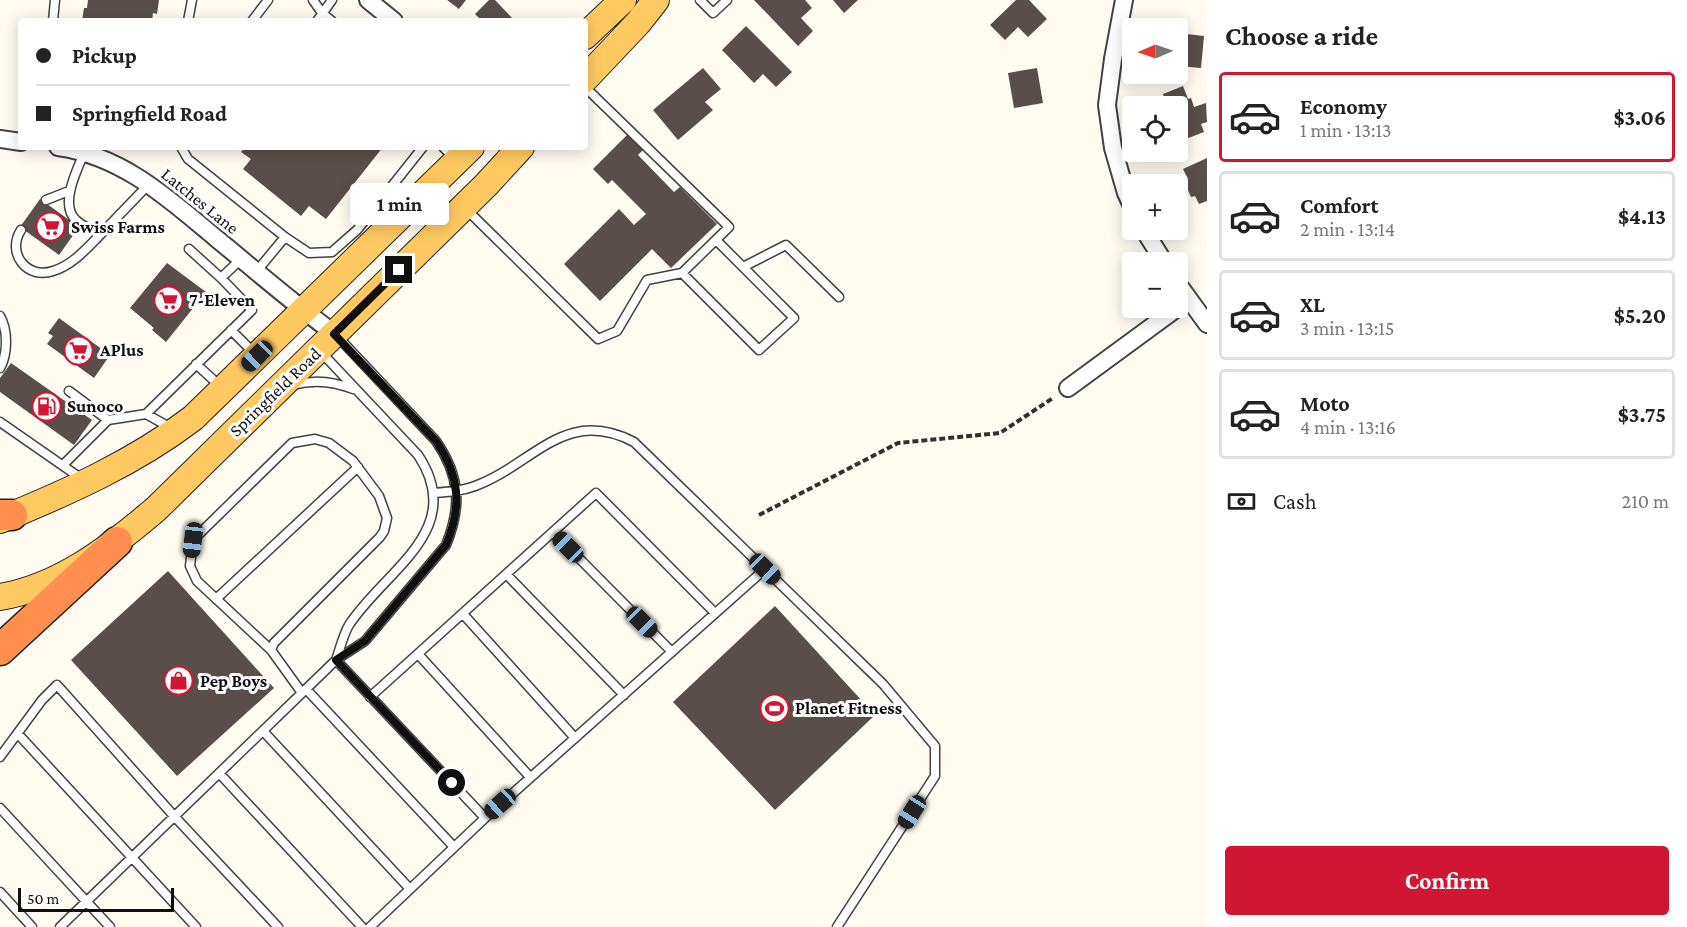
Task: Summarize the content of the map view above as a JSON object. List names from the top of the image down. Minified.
{"streets":{"main road":["Springfield Road"],"street":["Latches Lane"]},"crossings":[["Latches Lane","Springfield Road"]],"places":{"supermarket":["Swiss Farms","7-Eleven","APlus"],"fuel station":["Sunoco"],"shop":["Pep Boys"],"sports":["Planet Fitness"]},"scale_bar":"50 m","north":"left","page":{"heading":"Choose a ride","map_buttons":["+","−"],"banner":["Pickup","Springfield Road"],"list":[{"name":"Economy","note":"1 min · 13:13","value":"$3.06"},{"name":"Comfort","note":"2 min · 13:14","value":"$4.13"},{"name":"XL","note":"3 min · 13:15","value":"$5.20"},{"name":"Moto","note":"4 min · 13:16","value":"$3.75"}],"bubble":"1 min","pay":["Cash","210 m"],"buttons":"Confirm","scale":"50 m"}}
